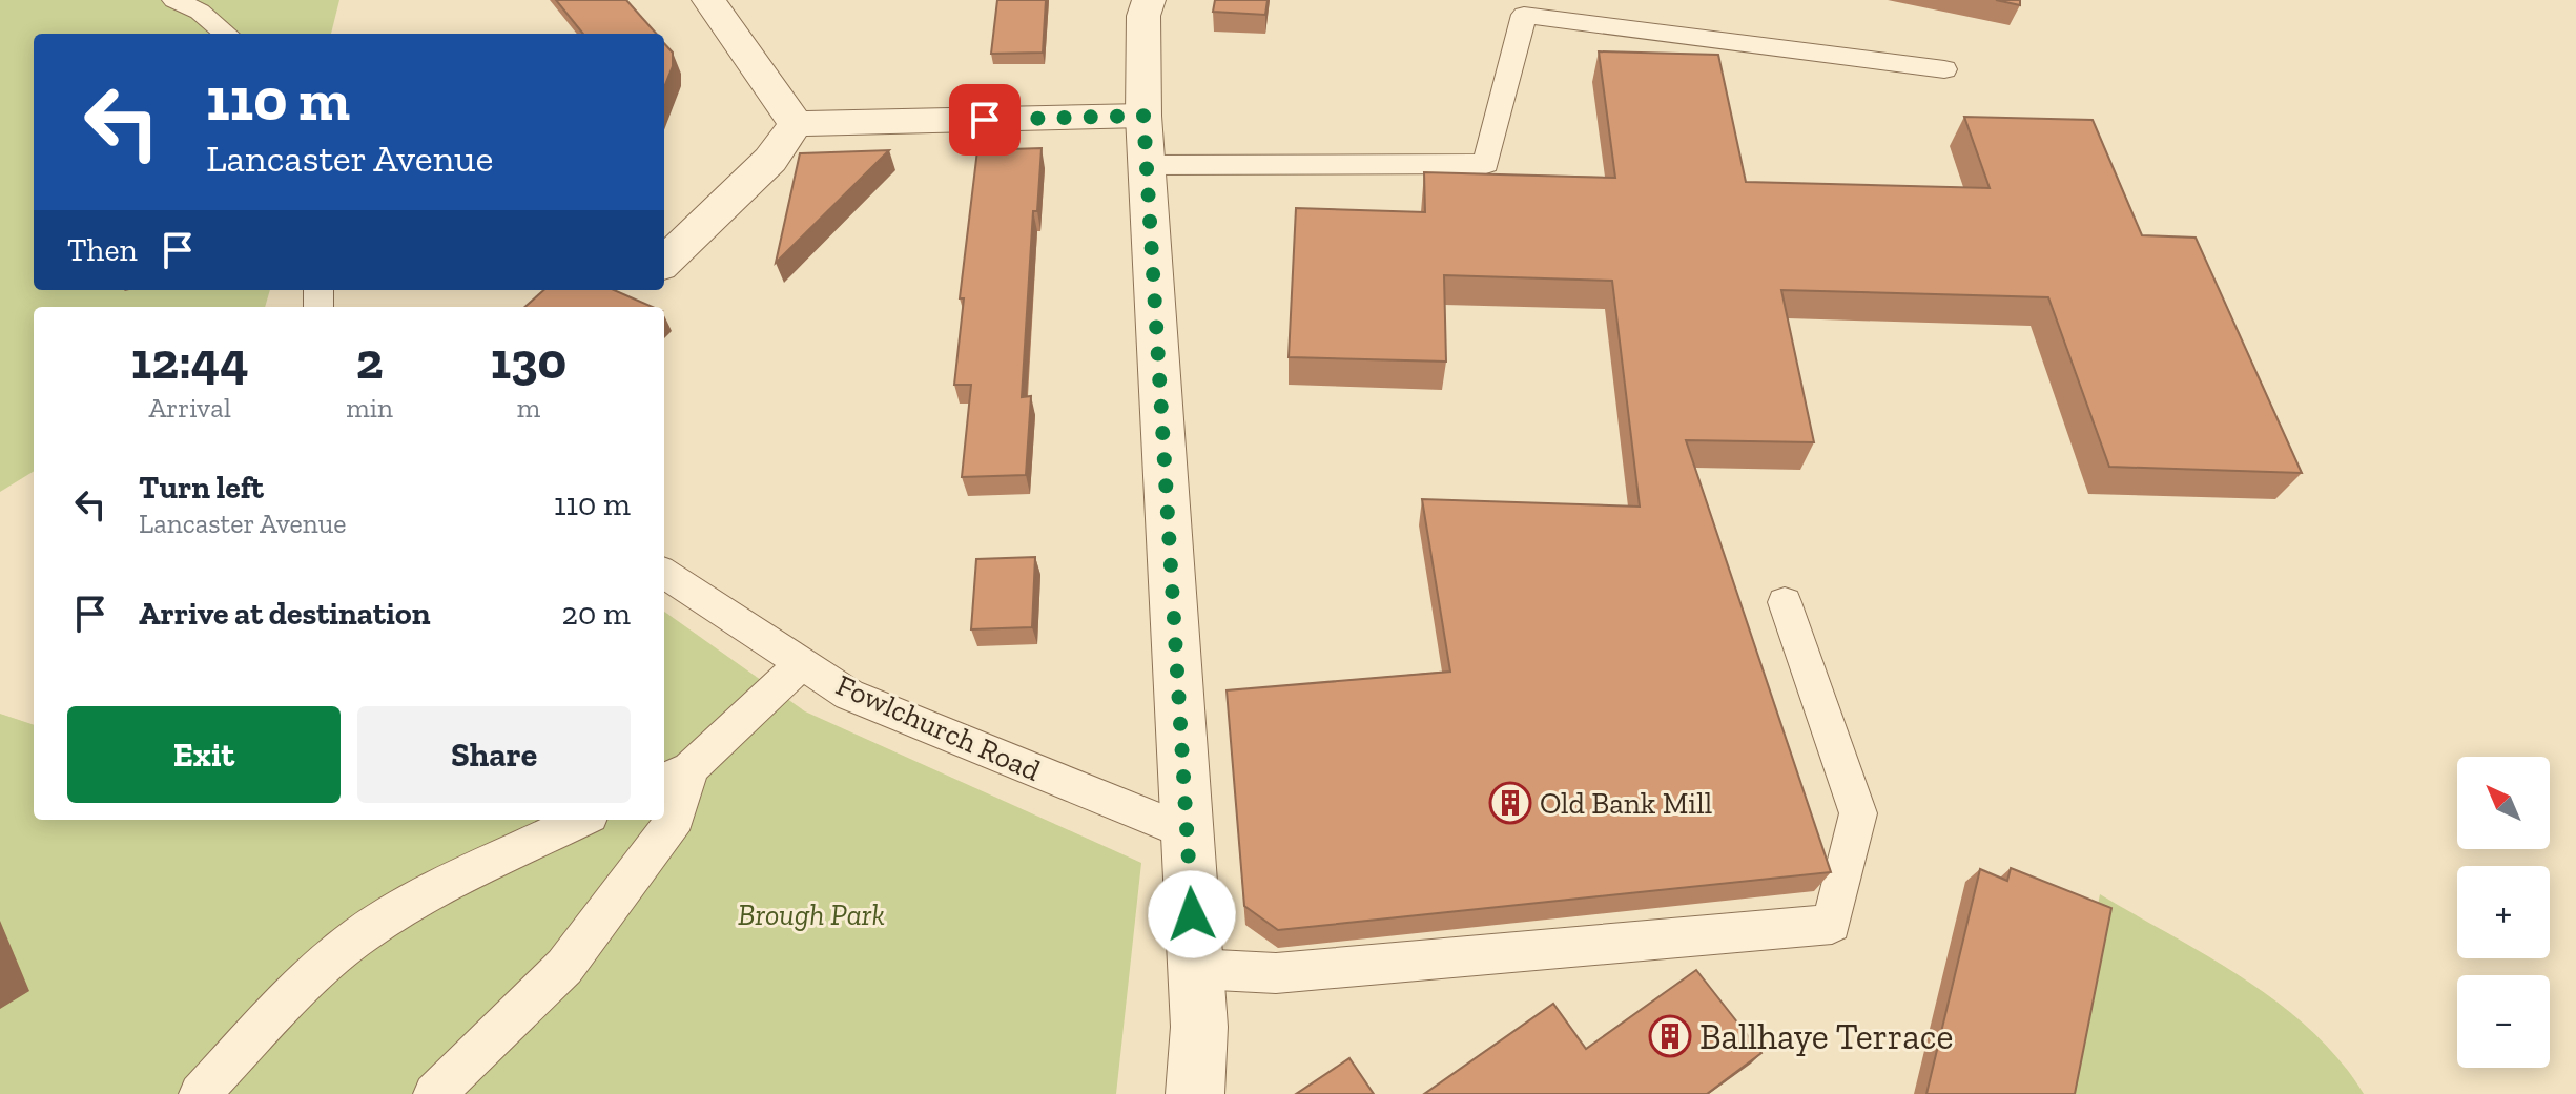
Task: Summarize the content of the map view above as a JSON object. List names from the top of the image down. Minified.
{"streets":{"lane":["Fowlchurch Road"]},"parks":["Brough Park"],"places":{"building":["Old Bank Mill","Ballhaye Terrace"]},"north":"top left","page":{"turn":["110 m","Lancaster Avenue"],"then":"Then","eta":["12:44","Arrival","2","min","130","m"],"list":[{"name":"Turn left","note":"Lancaster Avenue","value":"110 m"},{"name":"Arrive at destination","value":"20 m"}],"buttons":["Exit","Share"],"map_buttons":["+","−"]}}
